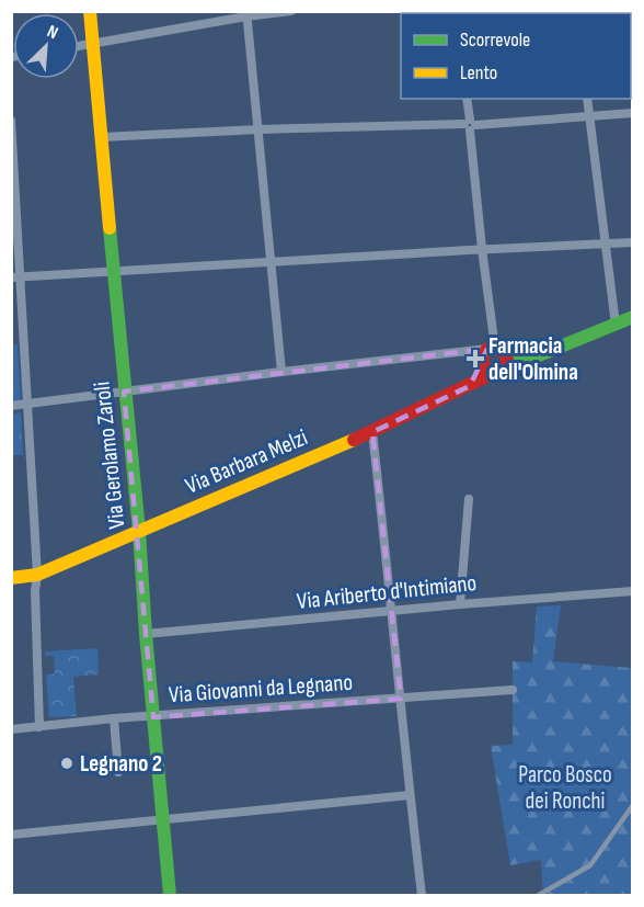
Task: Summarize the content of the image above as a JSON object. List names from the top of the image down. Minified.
{"streets":{"street":["Via Gerolamo Zaroli","Via Barbara Melzi","Via Ariberto d'Intimiano","Via Giovanni da Legnano"]},"crossings":[["Via Gerolamo Zaroli","Via Barbara Melzi"],["Via Gerolamo Zaroli","Via Ariberto d'Intimiano"],["Via Gerolamo Zaroli","Via Giovanni da Legnano"]],"parks":["Parco Bosco dei Ronchi"],"places":{"health":["Farmacia dell'Olmina"],"other":["Legnano 2"]},"legend":["Scorrevole","Lento"],"north":"top right"}
